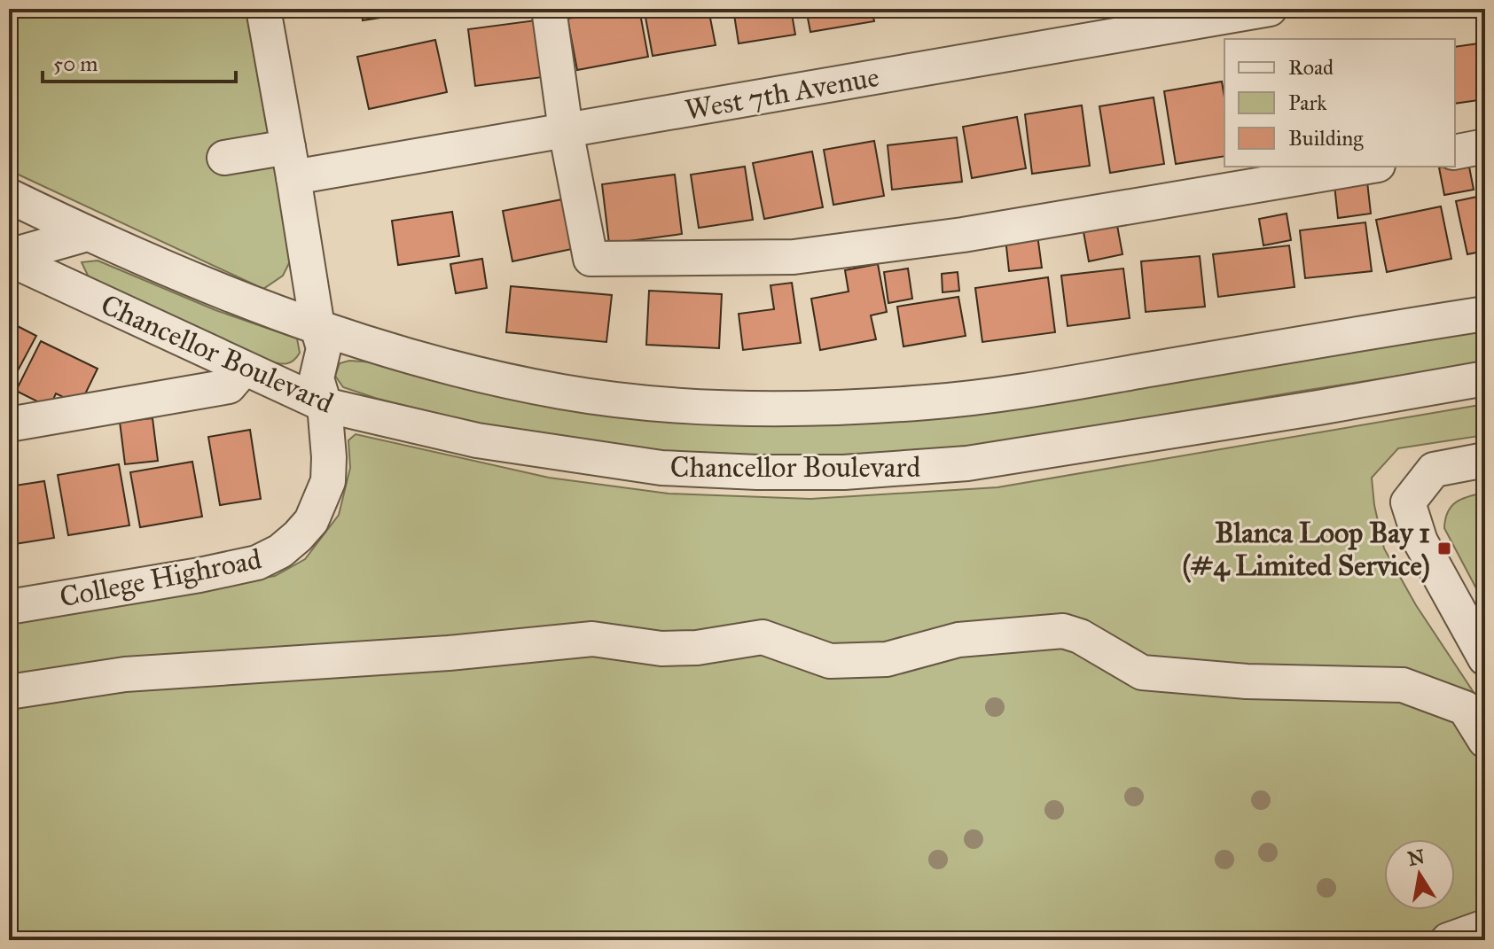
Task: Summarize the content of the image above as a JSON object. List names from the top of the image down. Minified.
{"streets":{"street":["West 7th Avenue","Chancellor Boulevard","College Highroad"]},"crossings":[["West 7th Avenue","College Highroad"],["Chancellor Boulevard","College Highroad"]],"places":{"transit":["Blanca Loop Bay 1 (#4 Limited Service)"]},"legend":["Road","Park","Building"],"scale_bar":"50 m","north":"top"}
